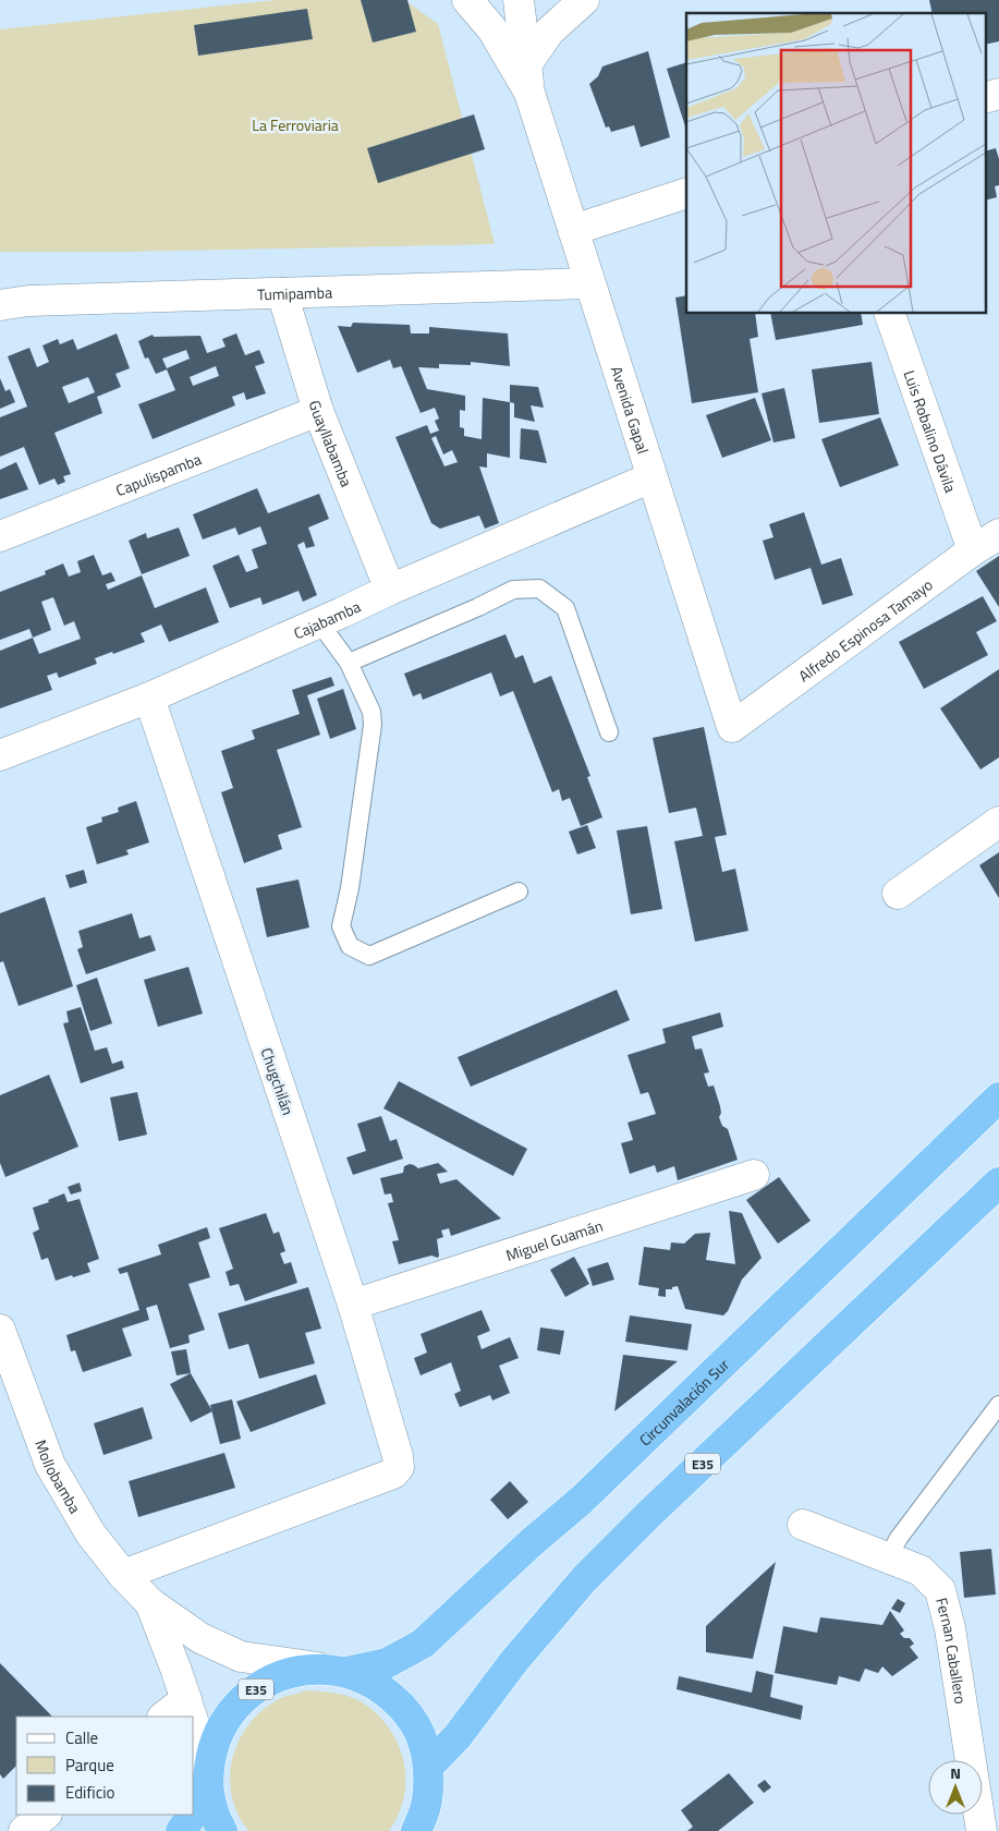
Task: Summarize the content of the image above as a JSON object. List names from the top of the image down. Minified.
{"streets":{"highway":["Circunvalación Sur","E35"],"street":["Tumipamba","Avenida Gapal","Luis Robalino Dávila","Guayllabamba","Capulispamba","Cajabamba","Alfredo Espinosa Tamayo","Chugchilán","Miguel Guamán","Mollobamba","Fernan Caballero"]},"crossings":[["Tumipamba","Avenida Gapal"],["Tumipamba","Guayllabamba"],["Avenida Gapal","Cajabamba"],["Avenida Gapal","Alfredo Espinosa Tamayo"],["Luis Robalino Dávila","Alfredo Espinosa Tamayo"],["Guayllabamba","Capulispamba"],["Guayllabamba","Cajabamba"],["Cajabamba","Chugchilán"],["Chugchilán","Miguel Guamán"],["Chugchilán","Mollobamba"],["Circunvalación Sur","E35"],["Circunvalación Sur","Mollobamba"],["E35","Mollobamba"]],"parks":["La Ferroviaria"],"legend":["Calle","Parque","Edificio"],"north":"top"}
